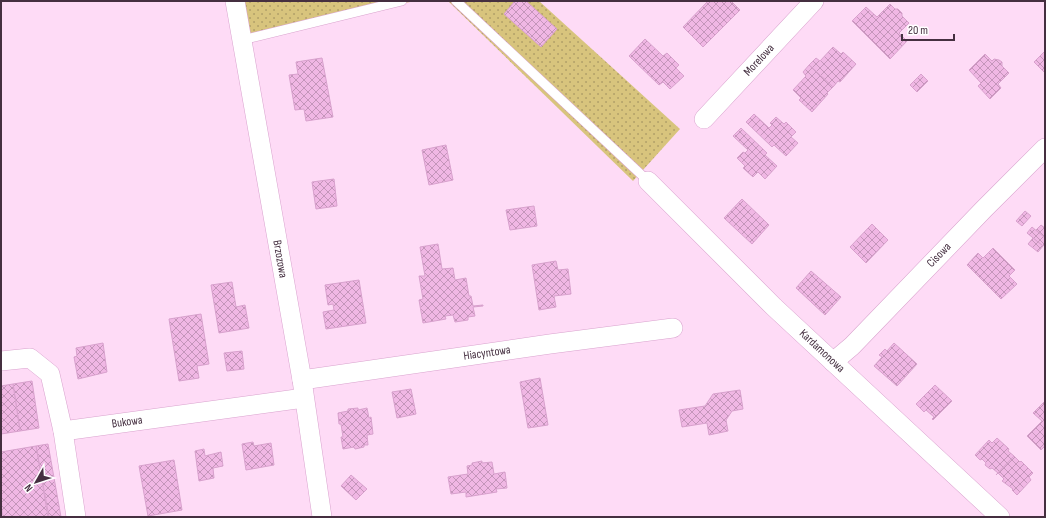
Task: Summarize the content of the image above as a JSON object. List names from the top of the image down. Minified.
{"streets":{"street":["Morelowa","Cisowa","Brzozowa","Kardamonowa","Hiacyntowa","Bukowa"]},"crossings":[["Cisowa","Kardamonowa"],["Brzozowa","Hiacyntowa"],["Brzozowa","Bukowa"],["Hiacyntowa","Bukowa"]],"scale_bar":"20 m","north":"bottom left"}
